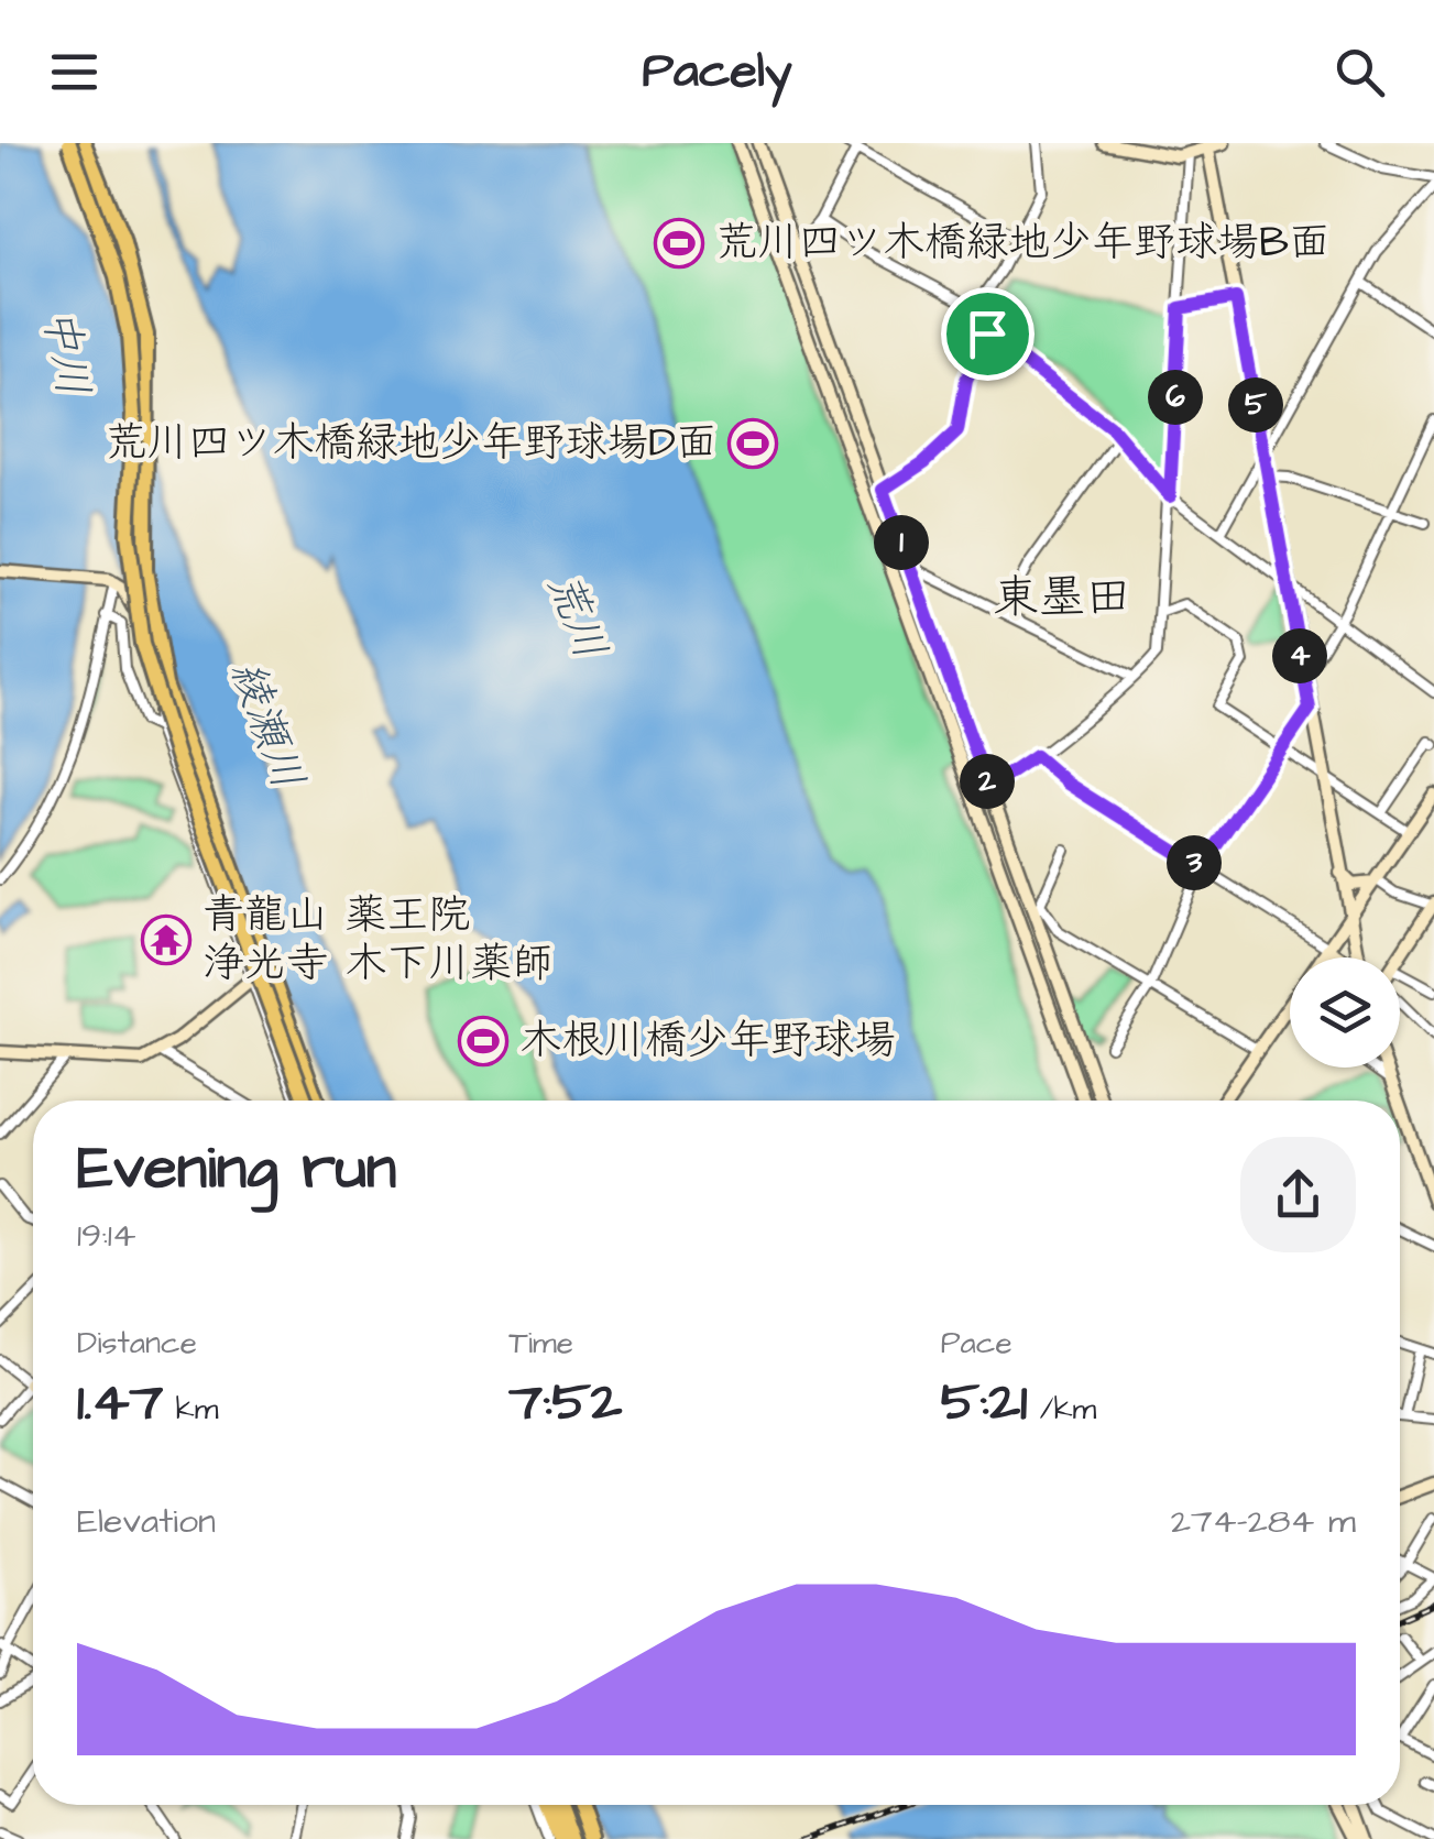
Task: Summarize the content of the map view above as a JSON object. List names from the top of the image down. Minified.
{"districts":["東墨田"],"water":["中川","荒川","綾瀬川"],"places":{"sports":["荒川四ツ木橋緑地少年野球場B面","荒川四ツ木橋緑地少年野球場D面","木根川橋少年野球場"],"temple":["青龍山 薬王院 浄光寺 木下川薬師"]},"page":{"header":"Pacely","pins":["6","5","1","4","2","3"],"heading":["Evening run","19:14"],"stats":[["Distance","1.47 km"],["Time","7:52"],["Pace","5:21 /km"]],"chart":["Elevation","274–284 m"]}}
